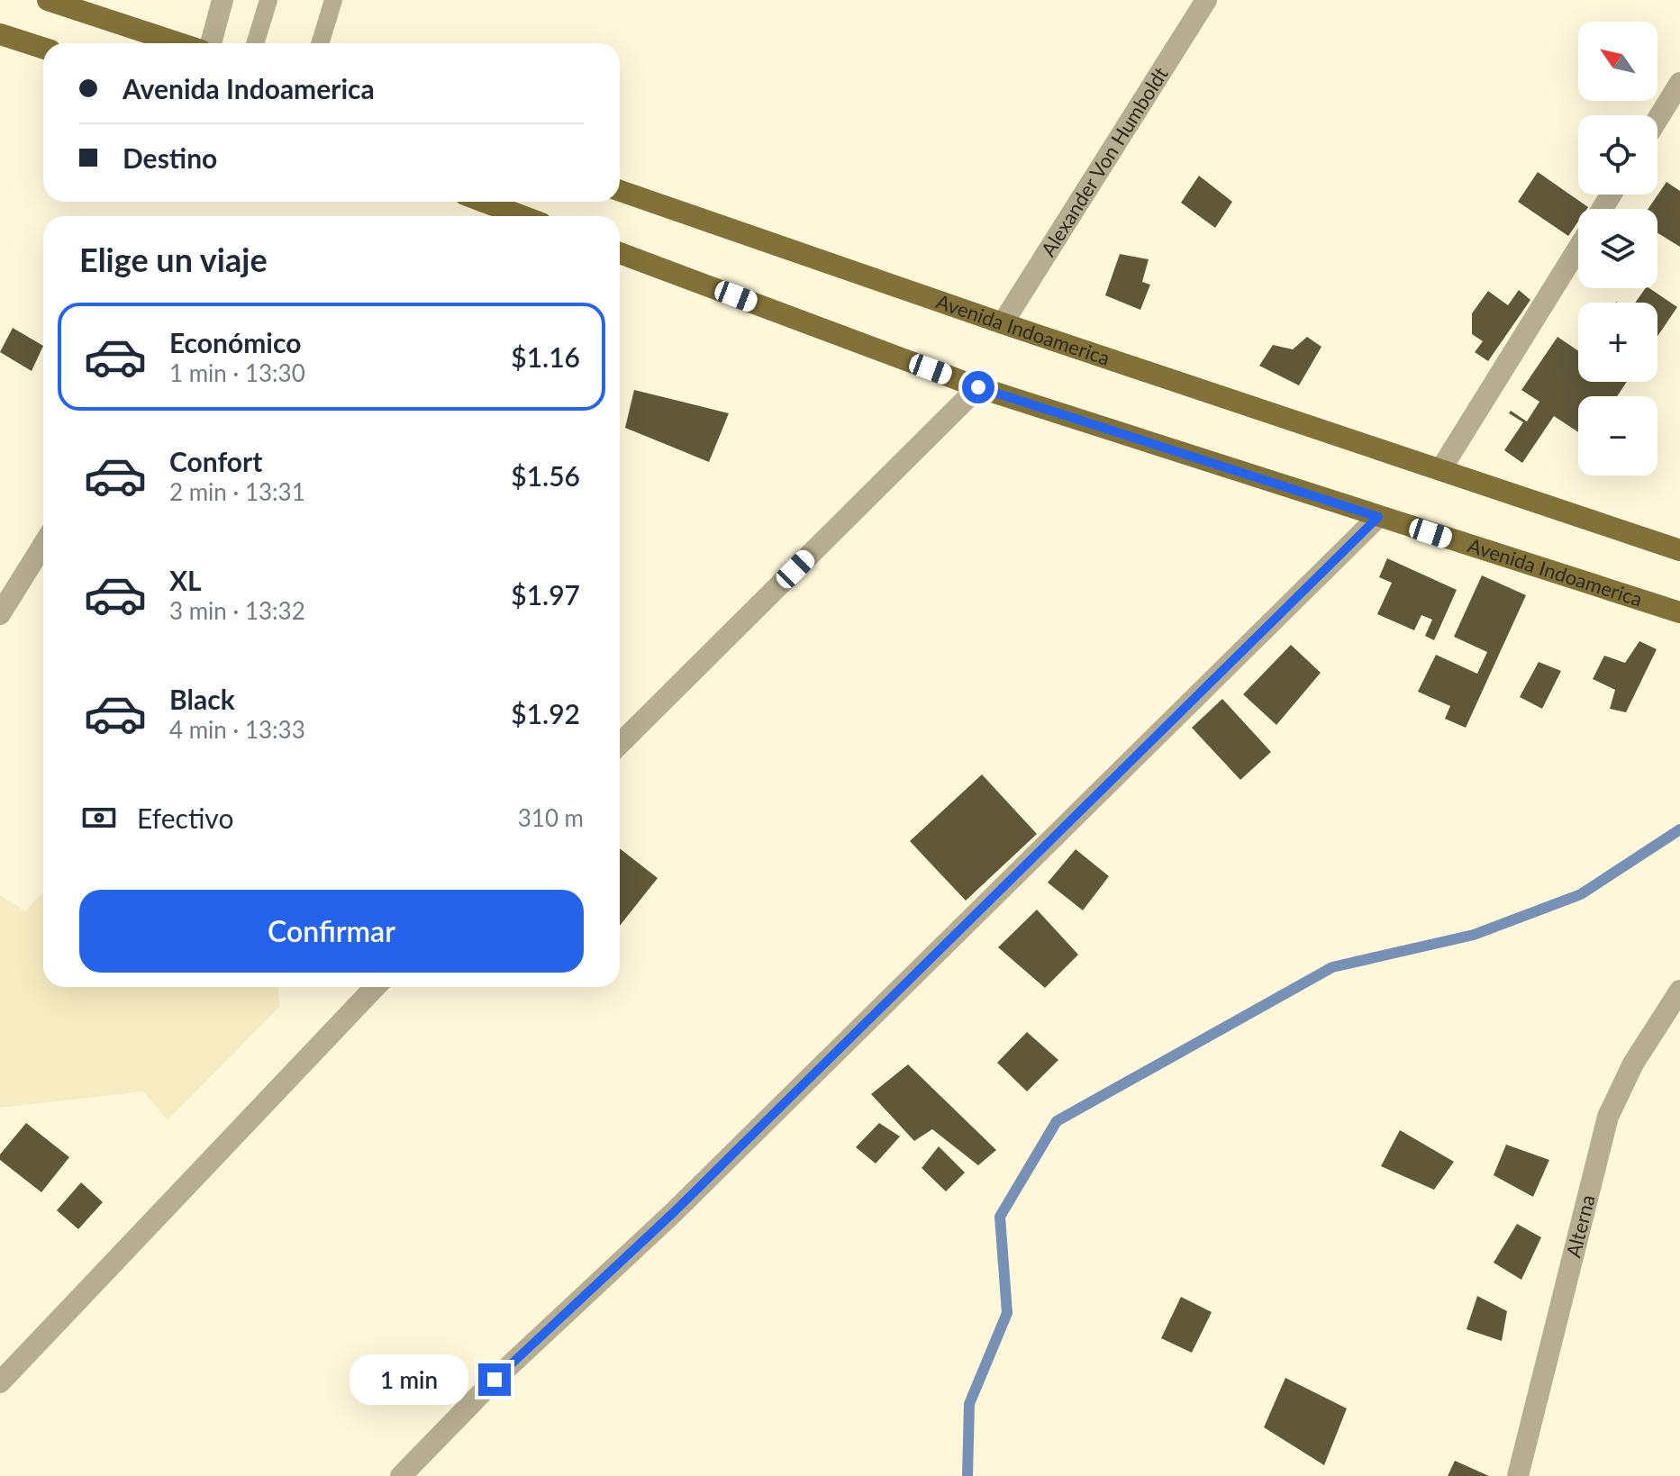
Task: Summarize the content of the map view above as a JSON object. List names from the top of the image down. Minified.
{"streets":{"main road":["Avenida Indoamerica"],"street":["Alexander Von Humboldt","Alterna"]},"crossings":[["Alexander Von Humboldt","Avenida Indoamerica"]],"north":"top left","page":{"map_buttons":["+","−"],"banner":["Avenida Indoamerica","Destino"],"heading":"Elige un viaje","list":[{"name":"Económico","note":"1 min · 13:30","value":"$1.16"},{"name":"Confort","note":"2 min · 13:31","value":"$1.56"},{"name":"XL","note":"3 min · 13:32","value":"$1.97"},{"name":"Black","note":"4 min · 13:33","value":"$1.92"}],"pay":["Efectivo","310 m"],"buttons":"Confirmar","bubble":"1 min"}}
